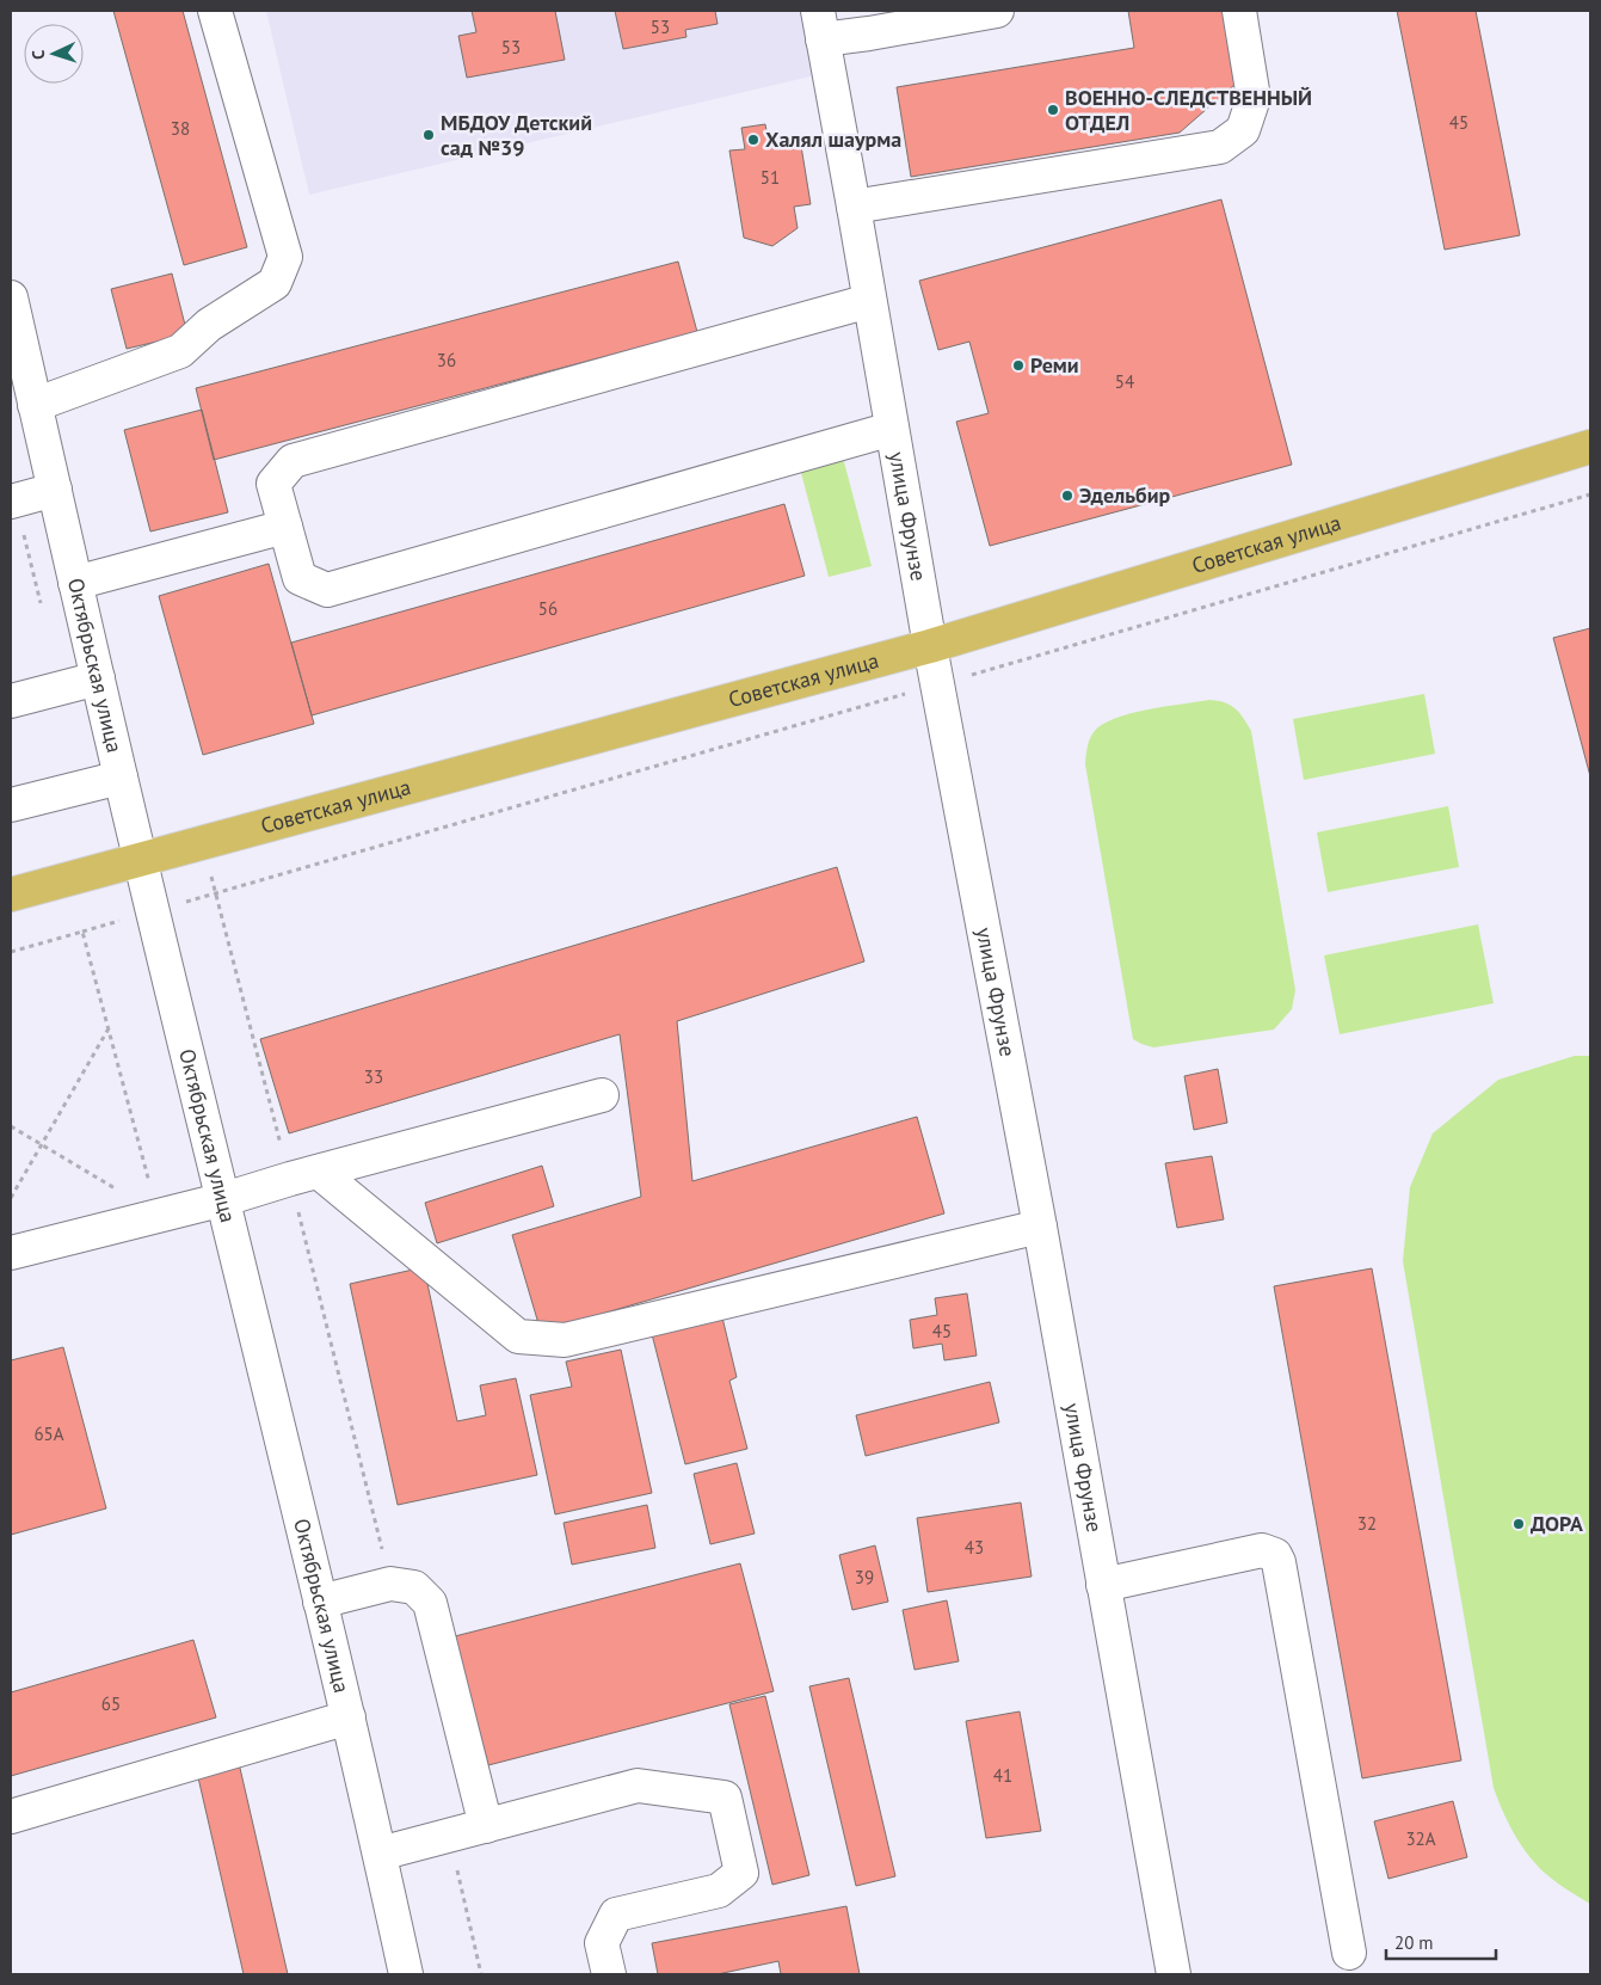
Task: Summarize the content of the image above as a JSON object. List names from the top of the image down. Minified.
{"streets":{"main road":["Советская улица"],"street":["улица Фрунзе","Октябрьская улица"]},"crossings":[["улица Фрунзе","Советская улица"],["Советская улица","Октябрьская улица"]],"places":["ВОЕННО-СЛЕДСТВЕННЫЙ ОТДЕЛ","МБДОУ Детский сад №39","Халял шаурма","Реми","Эдельбир","ДОРА"],"house_numbers":["53","53","45","38","51","36","54","56","33","45","65А","32","43","39","65","41","32А"],"scale_bar":"20 m","north":"left"}
